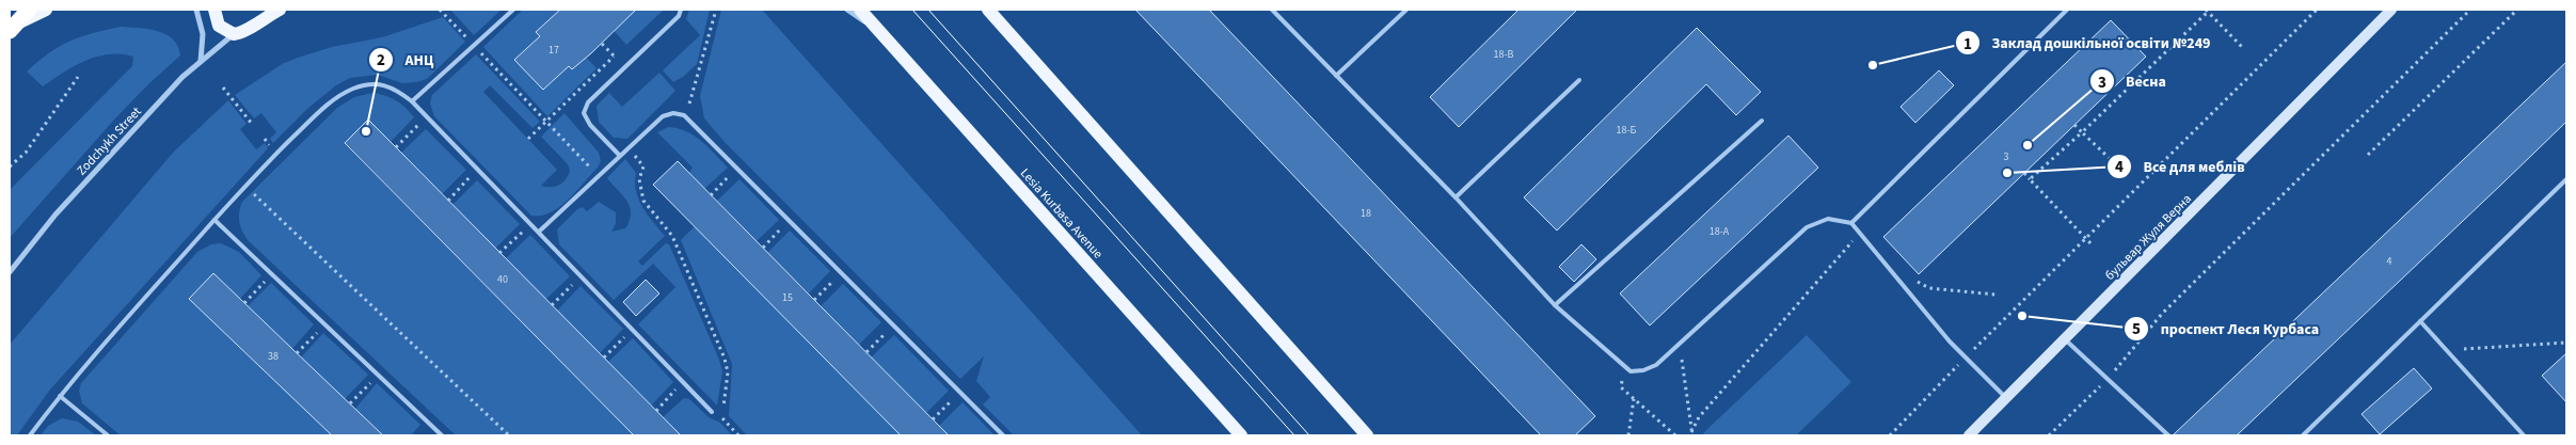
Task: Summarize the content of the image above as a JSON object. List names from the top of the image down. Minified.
{"streets":{"main road":["Lesia Kurbasa Avenue"],"street":["Zodchykh Street","бульвар Жуля Верна"]},"places":["Заклад дошкільної освіти №249","АНЦ","Весна","Все для меблів","проспект Леся Курбаса"],"house_numbers":["17","18-В","18-Б","3","18","18-А","4","40","15","38"]}
